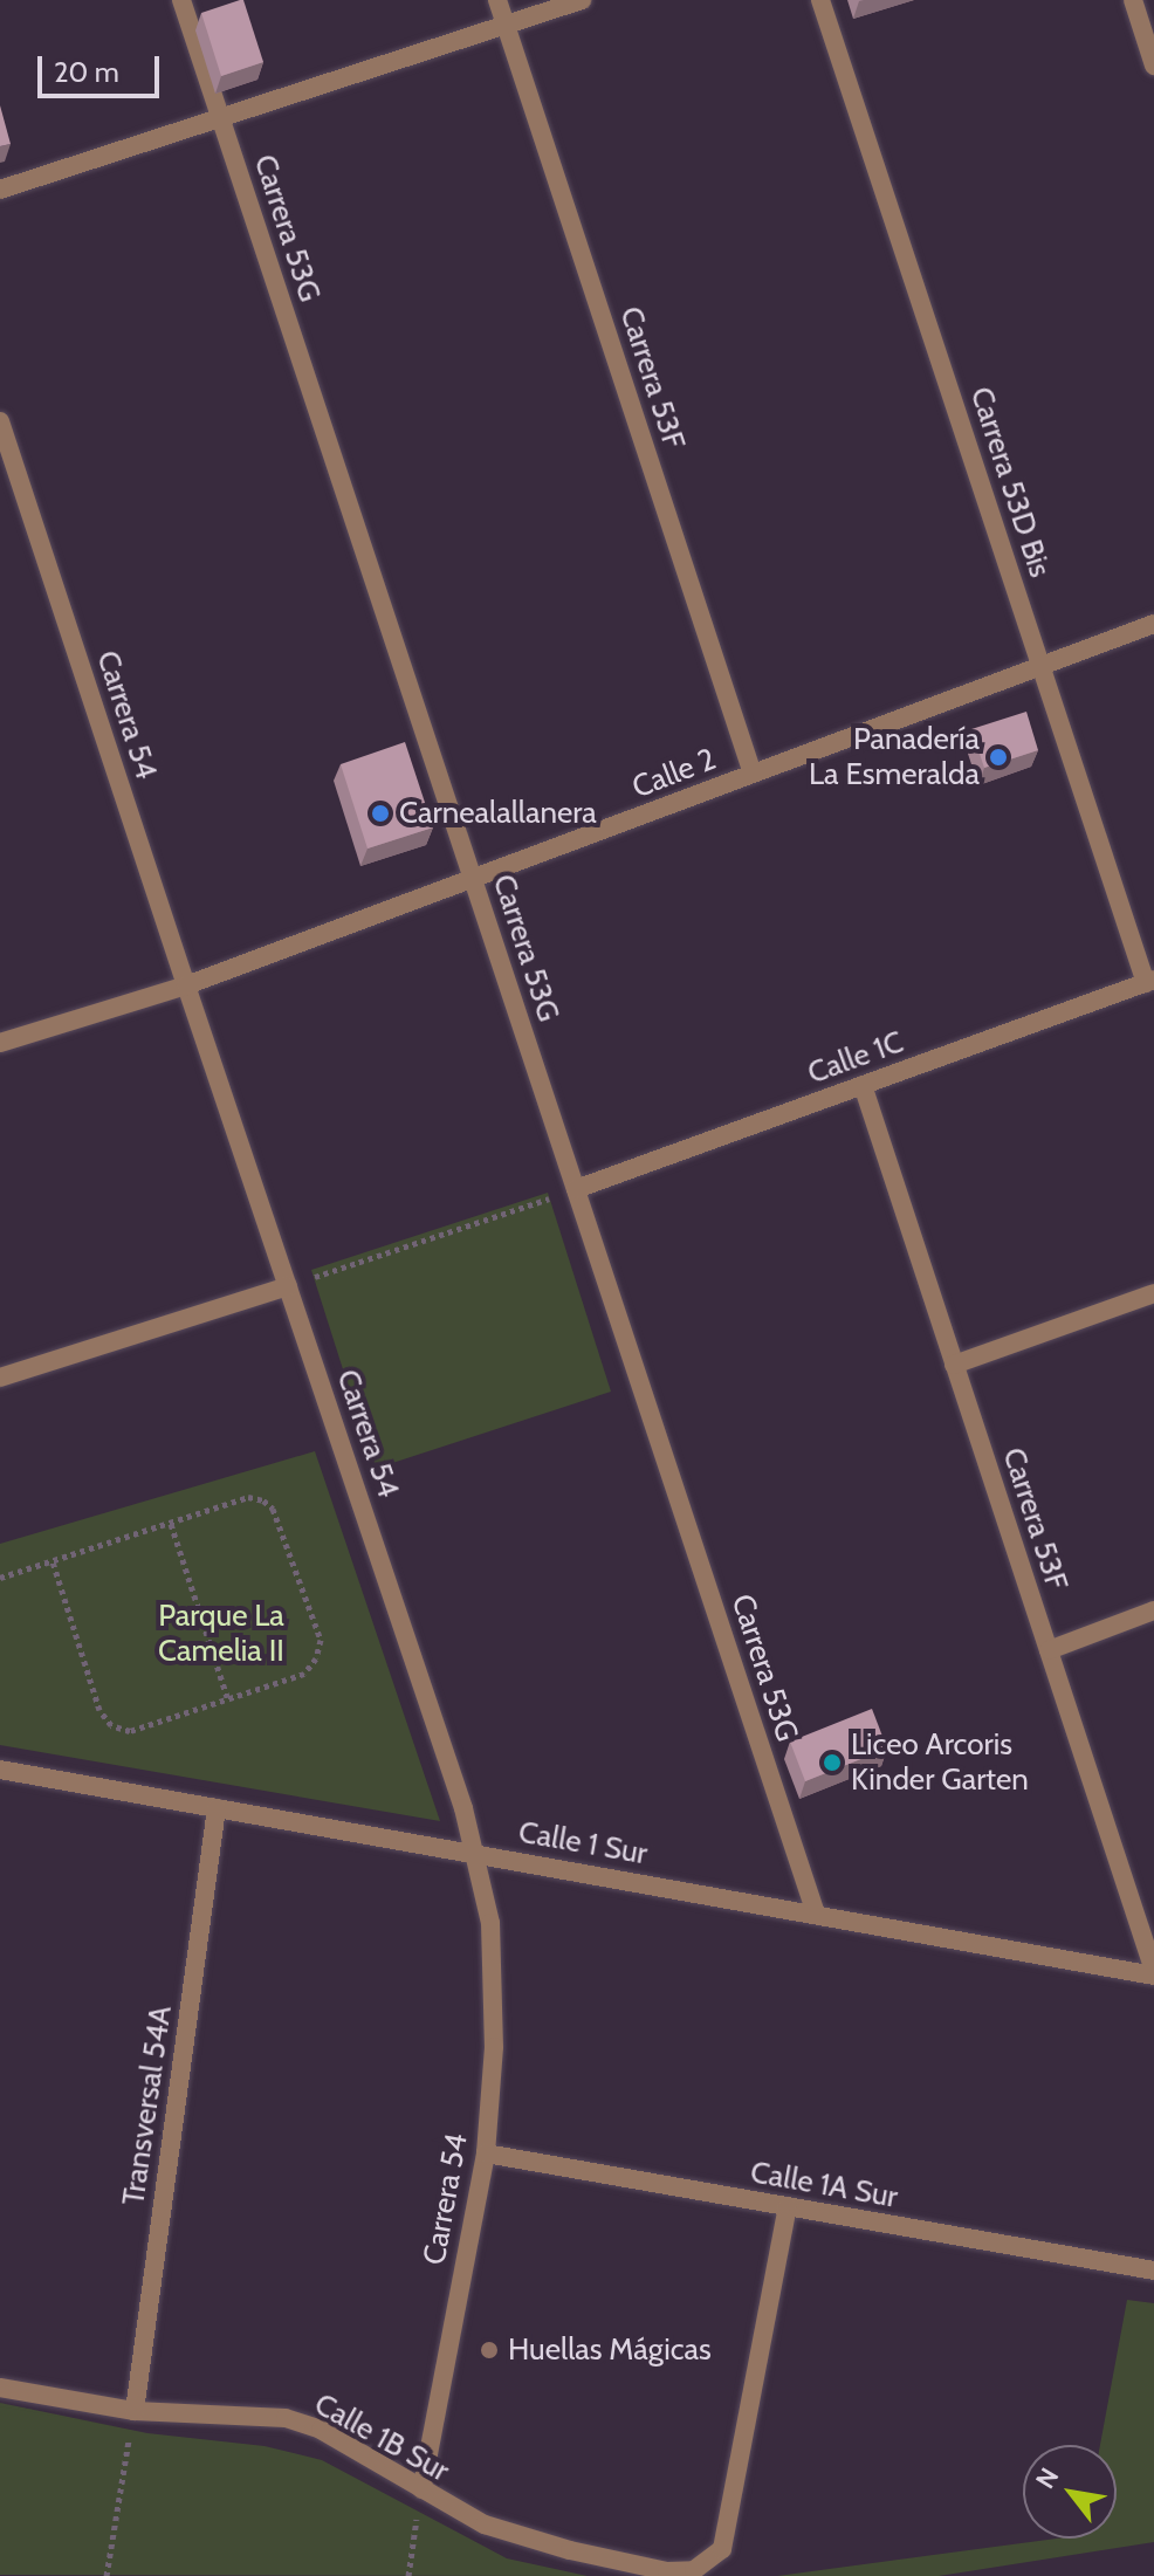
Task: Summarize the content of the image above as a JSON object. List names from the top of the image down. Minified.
{"streets":{"street":["Carrera 53G","Carrera 53F","Carrera 53D Bis","Carrera 54","Calle 2","Calle 1C","Calle 1 Sur","Transversal 54A","Calle 1A Sur","Calle 1B Sur"]},"crossings":[["Carrera 53G","Calle 2"],["Carrera 53G","Calle 1C"],["Carrera 53G","Calle 1 Sur"],["Carrera 53F","Calle 2"],["Carrera 53F","Calle 1C"],["Carrera 53F","Calle 1 Sur"],["Carrera 53D Bis","Calle 2"],["Carrera 53D Bis","Calle 1C"],["Carrera 54","Calle 2"],["Carrera 54","Calle 1 Sur"],["Carrera 54","Calle 1A Sur"],["Carrera 54","Calle 1B Sur"],["Calle 1 Sur","Transversal 54A"],["Transversal 54A","Calle 1B Sur"],["Calle 1A Sur","Calle 1B Sur"]],"parks":["Parque La Camelia II"],"places":["Panadería La Esmeralda","Carnealallanera","Liceo Arcoris Kinder Garten","Huellas Mágicas"],"scale_bar":"20 m","north":"top left"}
